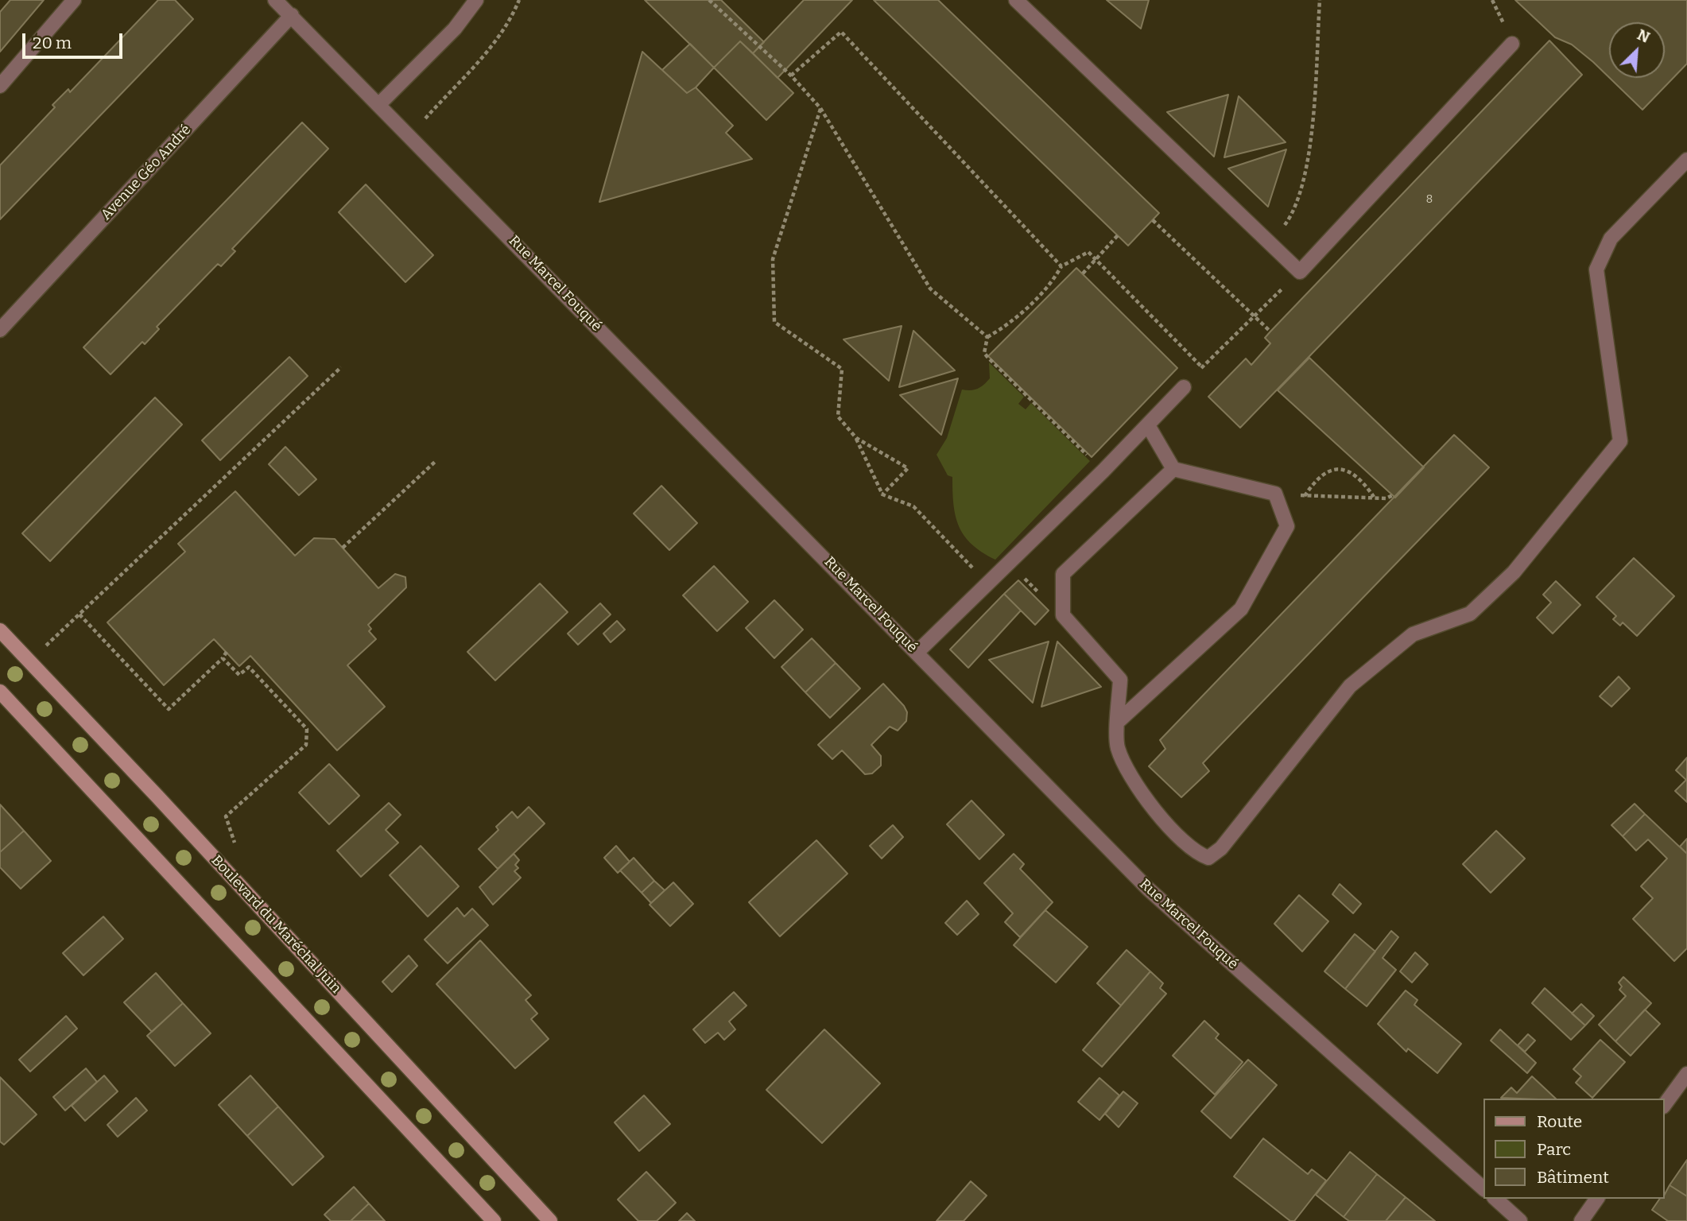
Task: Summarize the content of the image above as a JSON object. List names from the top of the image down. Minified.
{"streets":{"main road":["Boulevard du Maréchal Juin"],"street":["Avenue Géo André","Rue Marcel Fouqué"]},"crossings":[["Avenue Géo André","Rue Marcel Fouqué"]],"house_numbers":["8"],"legend":["Route","Parc","Bâtiment"],"scale_bar":"20 m","north":"top right"}
